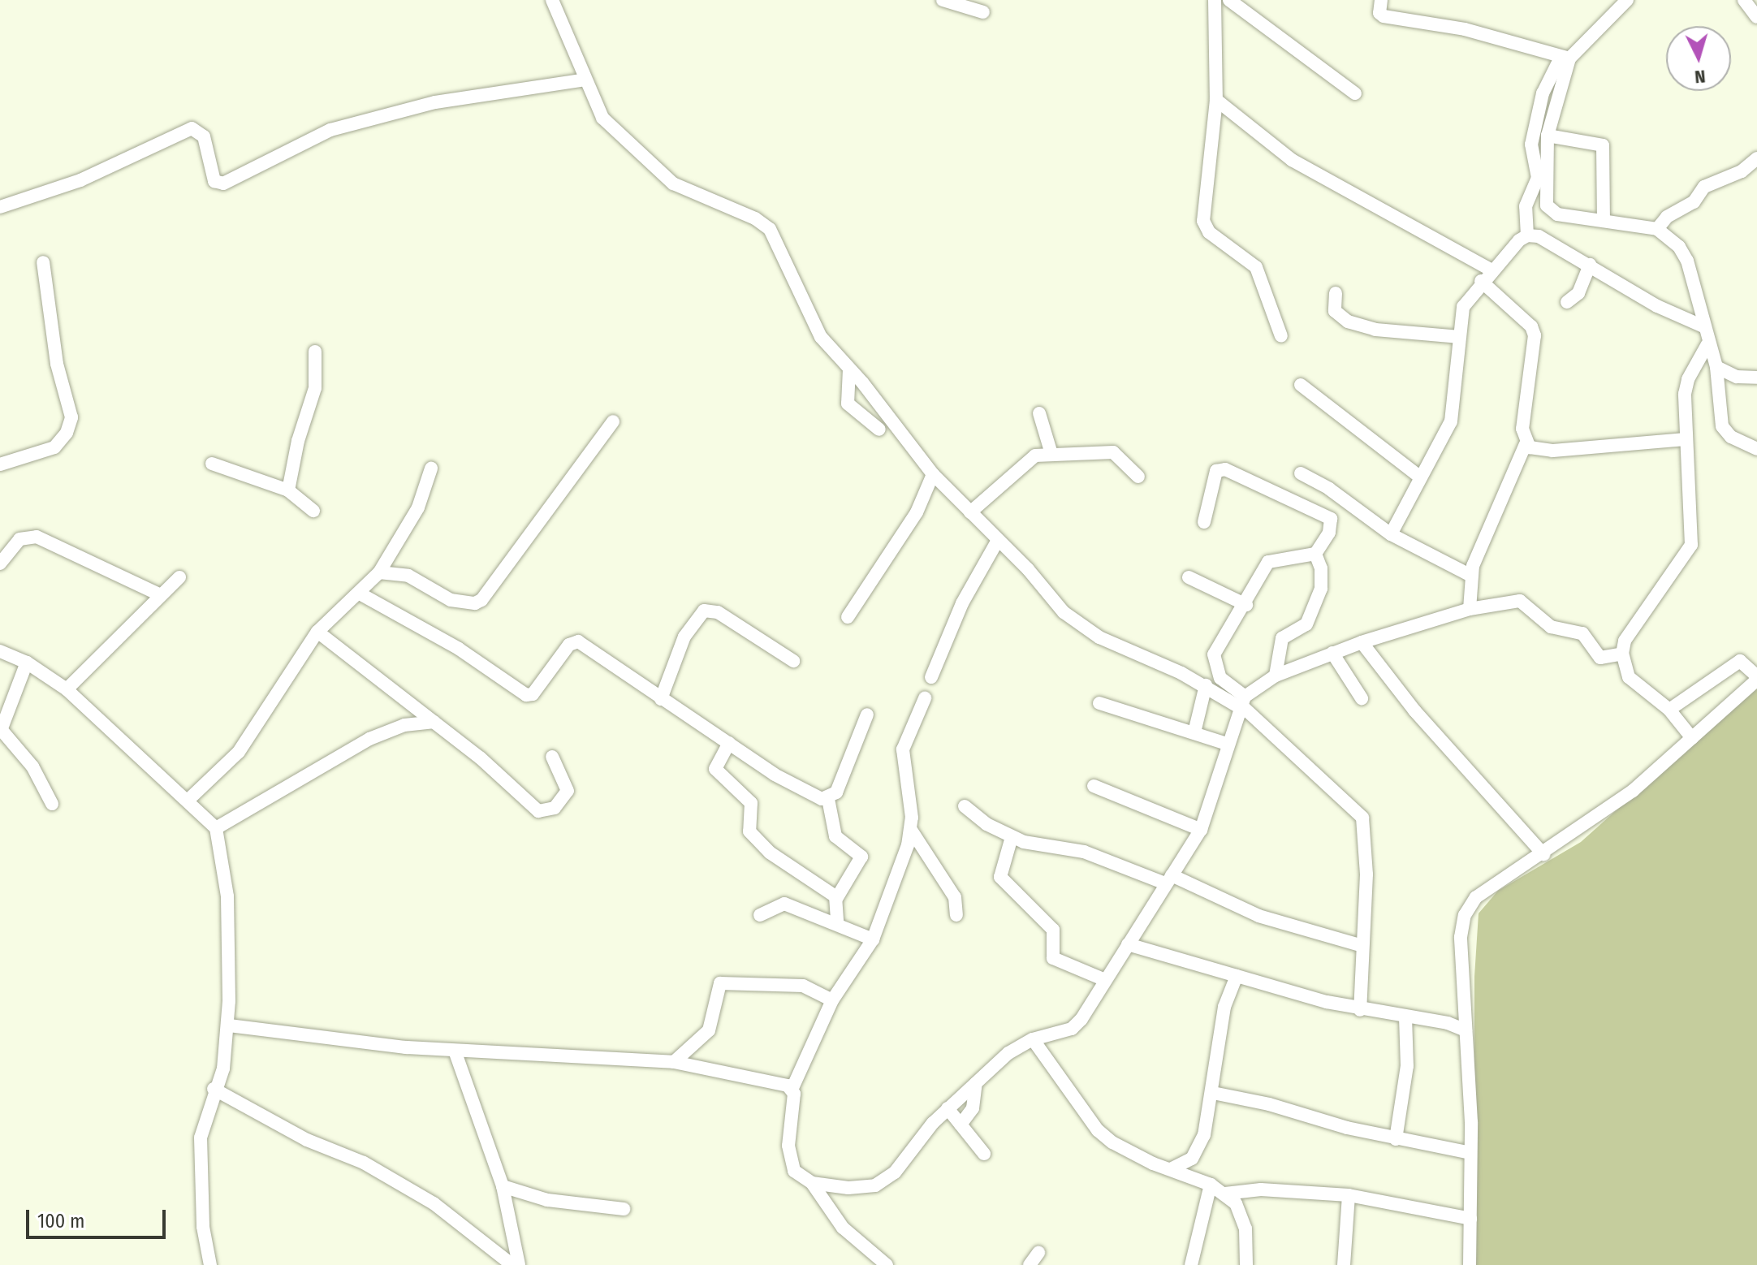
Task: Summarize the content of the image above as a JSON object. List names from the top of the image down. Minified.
{"scale_bar":"100 m","north":"bottom"}
